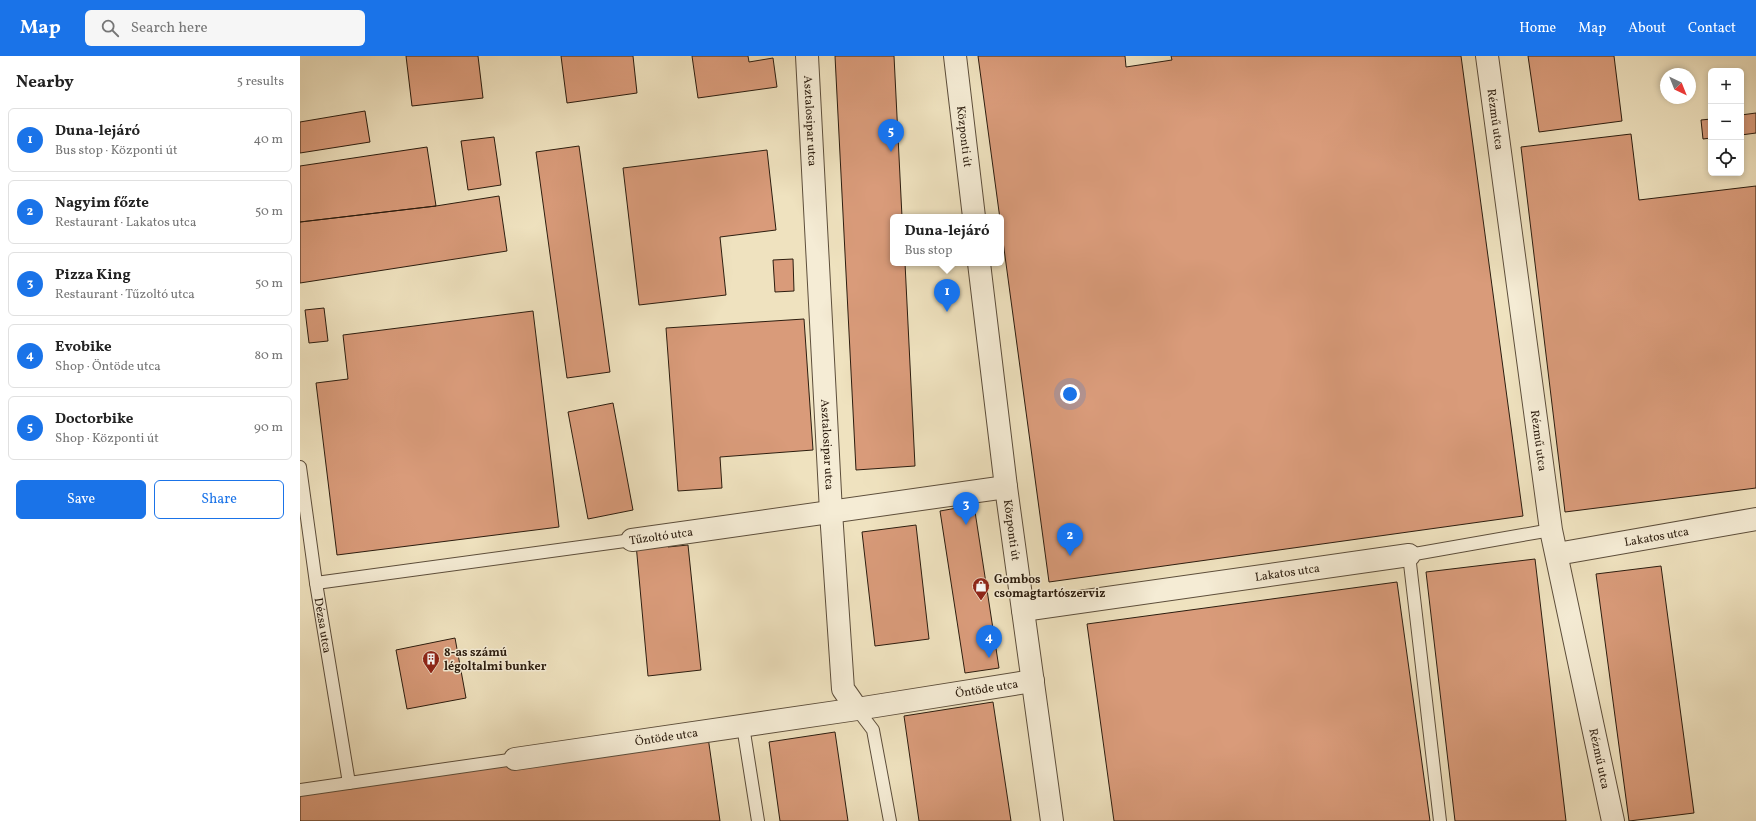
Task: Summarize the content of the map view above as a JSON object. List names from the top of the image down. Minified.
{"streets":{"street":["Rézmű utca","Asztalosipar utca","Központi út","Tűzoltó utca","Lakatos utca","Öntöde utca"],"lane":["Dézsa utca"]},"crossings":[["Rézmű utca","Lakatos utca"],["Asztalosipar utca","Tűzoltó utca"],["Asztalosipar utca","Öntöde utca"],["Központi út","Tűzoltó utca"],["Központi út","Lakatos utca"],["Központi út","Öntöde utca"],["Tűzoltó utca","Dézsa utca"],["Dézsa utca","Öntöde utca"]],"places":{"shop":["Gombos csomagtartószerviz"],"building":["8-as számú légoltalmi bunker"]},"north":"bottom right","page":{"header":"Map","search":"Search here","nav":["Home","Map","About","Contact"],"heading":["Nearby","5 results"],"map_buttons":["+","−"],"list":[{"mark":"1","name":"Duna-lejáró","note":"Bus stop · Központi út","value":"40 m"},{"mark":"2","name":"Nagyim főzte","note":"Restaurant · Lakatos utca","value":"50 m"},{"mark":"3","name":"Pizza King","note":"Restaurant · Tűzoltó utca","value":"50 m"},{"mark":"4","name":"Evobike","note":"Shop · Öntöde utca","value":"80 m"},{"mark":"5","name":"Doctorbike","note":"Shop · Központi út","value":"90 m"}],"pins":["5","1","3","2","4"],"popup":["Duna-lejáró","Bus stop"],"buttons":["Save","Share"]}}
